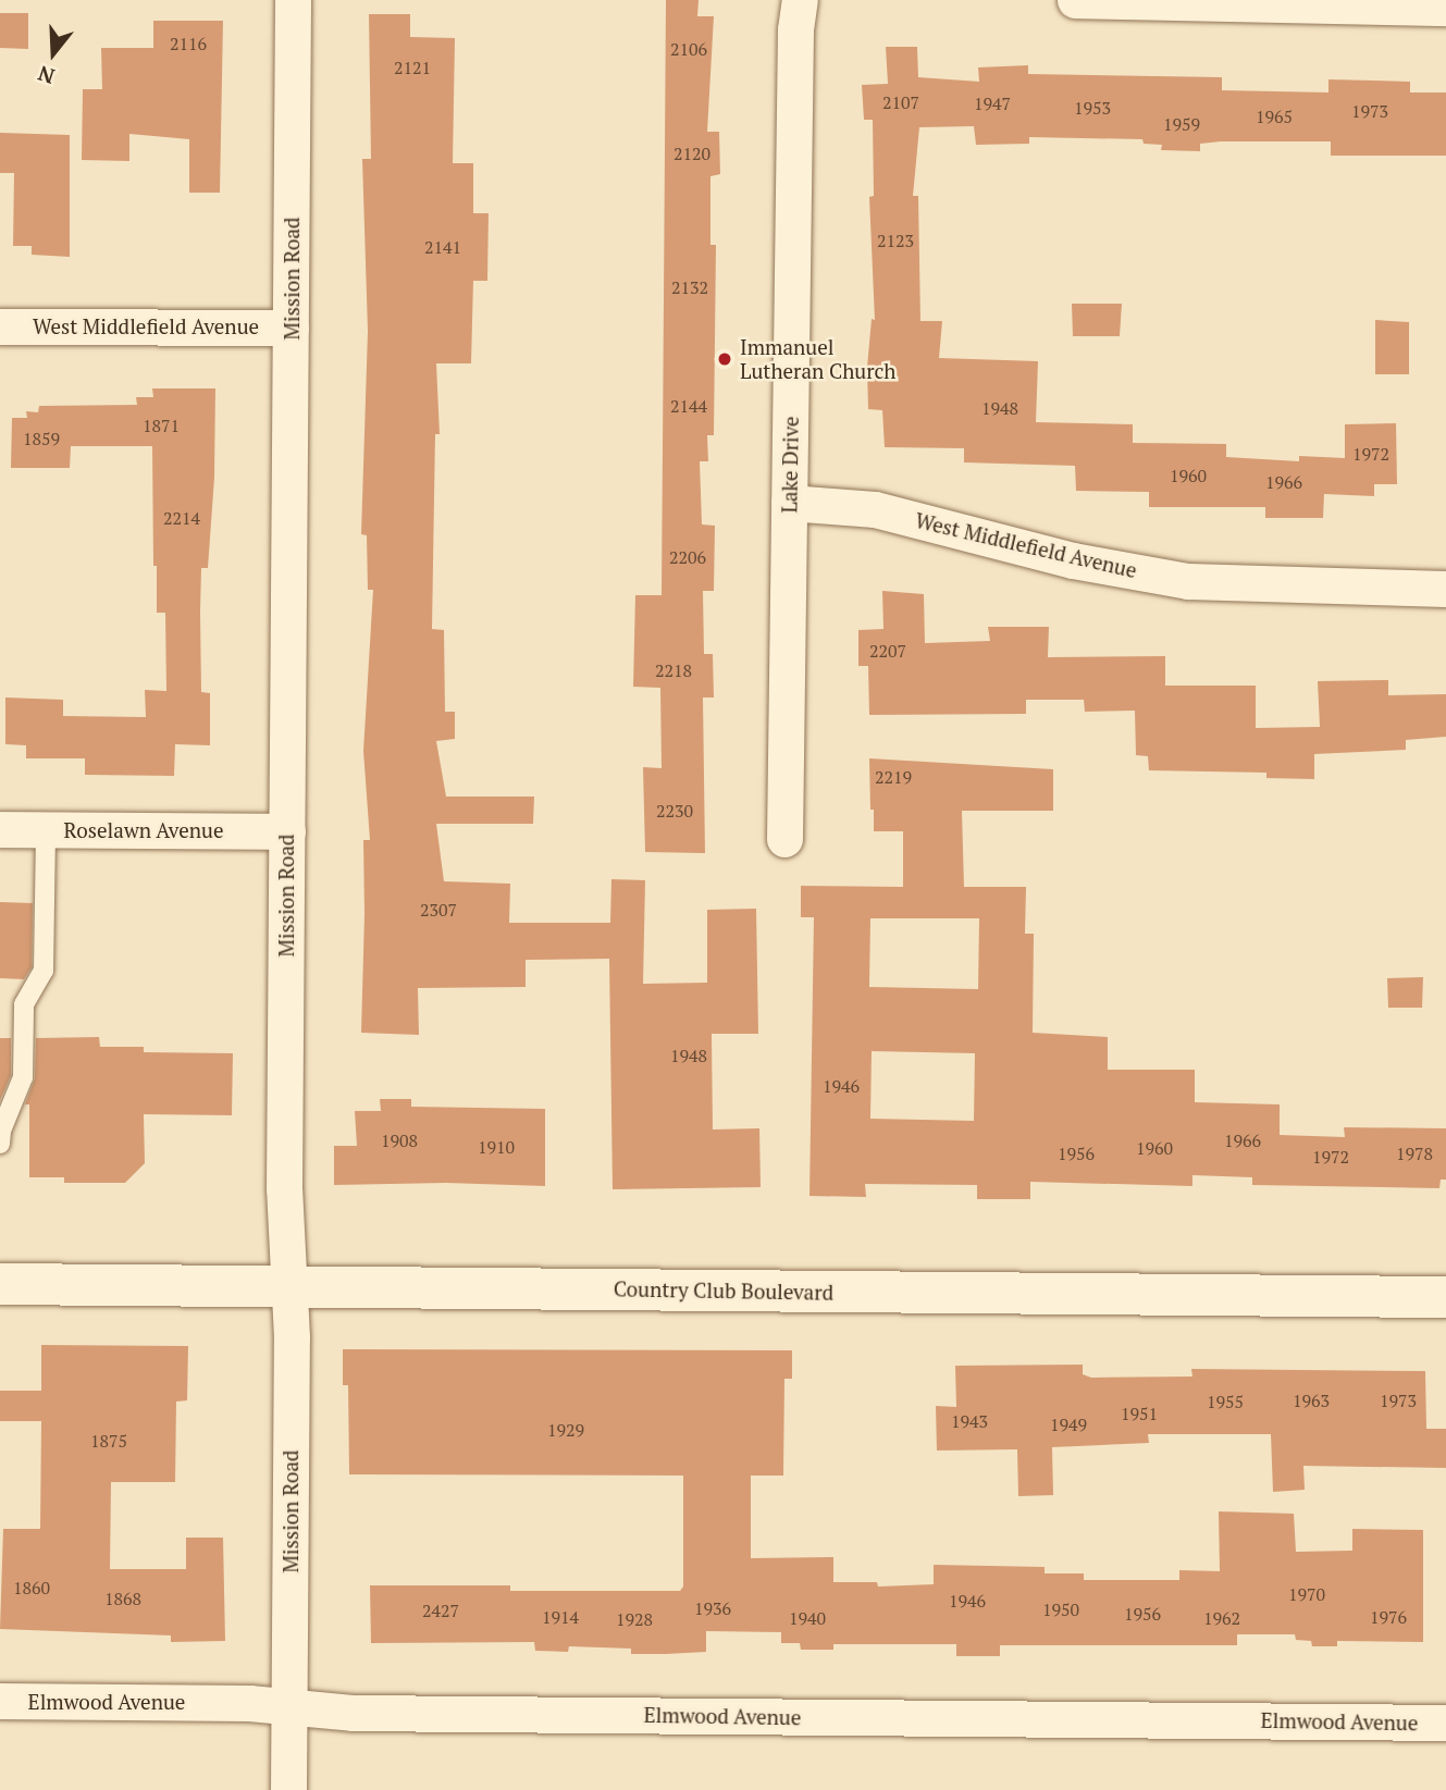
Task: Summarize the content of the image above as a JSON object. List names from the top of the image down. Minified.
{"streets":{"street":["Mission Road","West Middlefield Avenue","Lake Drive","Roselawn Avenue","Country Club Boulevard","Elmwood Avenue"]},"crossings":[["Mission Road","West Middlefield Avenue"],["Mission Road","Roselawn Avenue"],["Mission Road","Country Club Boulevard"],["Mission Road","Elmwood Avenue"],["West Middlefield Avenue","Lake Drive"]],"places":["Immanuel Lutheran Church"],"house_numbers":["2116","2106","2121","2107","1947","1953","1973","1965","1959","2120","2123","2141","2132","2144","1948","1871","1859","1972","1960","1966","2214","2206","2207","2218","2219","2230","2307","1948","1946","1908","1966","1910","1960","1956","1978","1972","1963","1973","1955","1951","1943","1949","1929","1875","1860","1970","1868","1946","1936","1950","2427","1956","1914","1976","1940","1962","1928"],"north":"bottom"}
